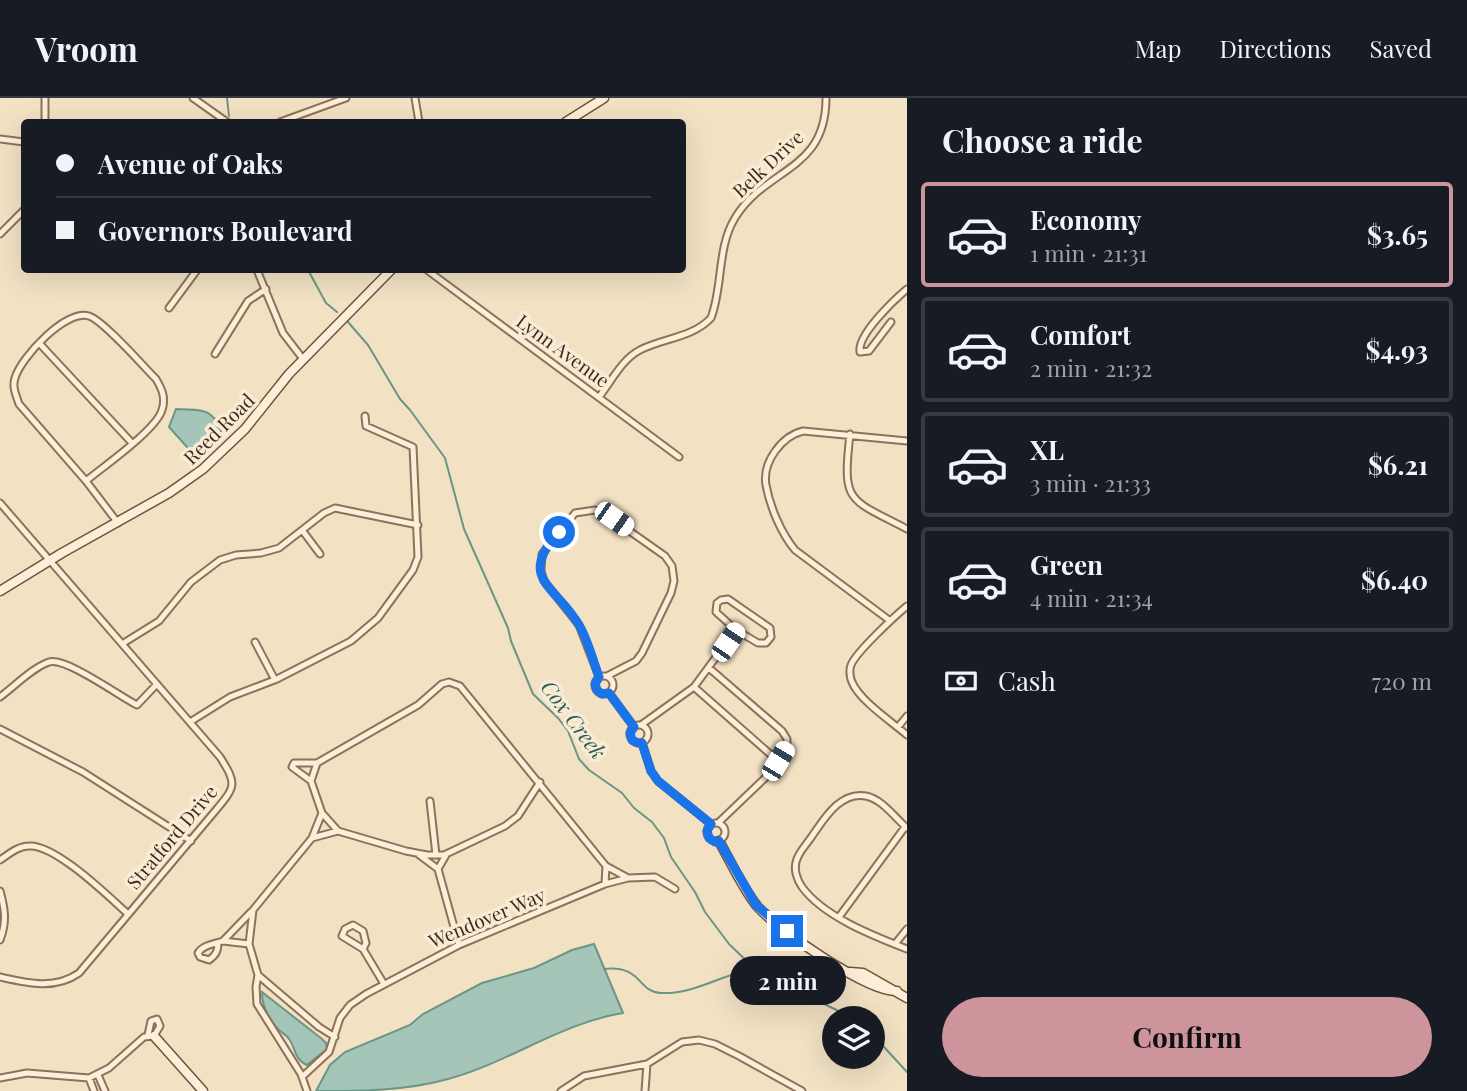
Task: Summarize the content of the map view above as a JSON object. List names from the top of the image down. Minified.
{"streets":{"street":["Belk Drive","Lynn Avenue","Reed Road","Stratford Drive","Wendover Way"]},"crossings":[["Belk Drive","Lynn Avenue"],["Reed Road","Stratford Drive"]],"water":["Cox Creek"],"page":{"header":"Vroom","nav":["Map","Directions","Saved"],"heading":"Choose a ride","banner":["Avenue of Oaks","Governors Boulevard"],"list":[{"name":"Economy","note":"1 min · 21:31","value":"$3.65"},{"name":"Comfort","note":"2 min · 21:32","value":"$4.93"},{"name":"XL","note":"3 min · 21:33","value":"$6.21"},{"name":"Green","note":"4 min · 21:34","value":"$6.40"}],"pay":["Cash","720 m"],"bubble":"2 min","buttons":"Confirm"}}
